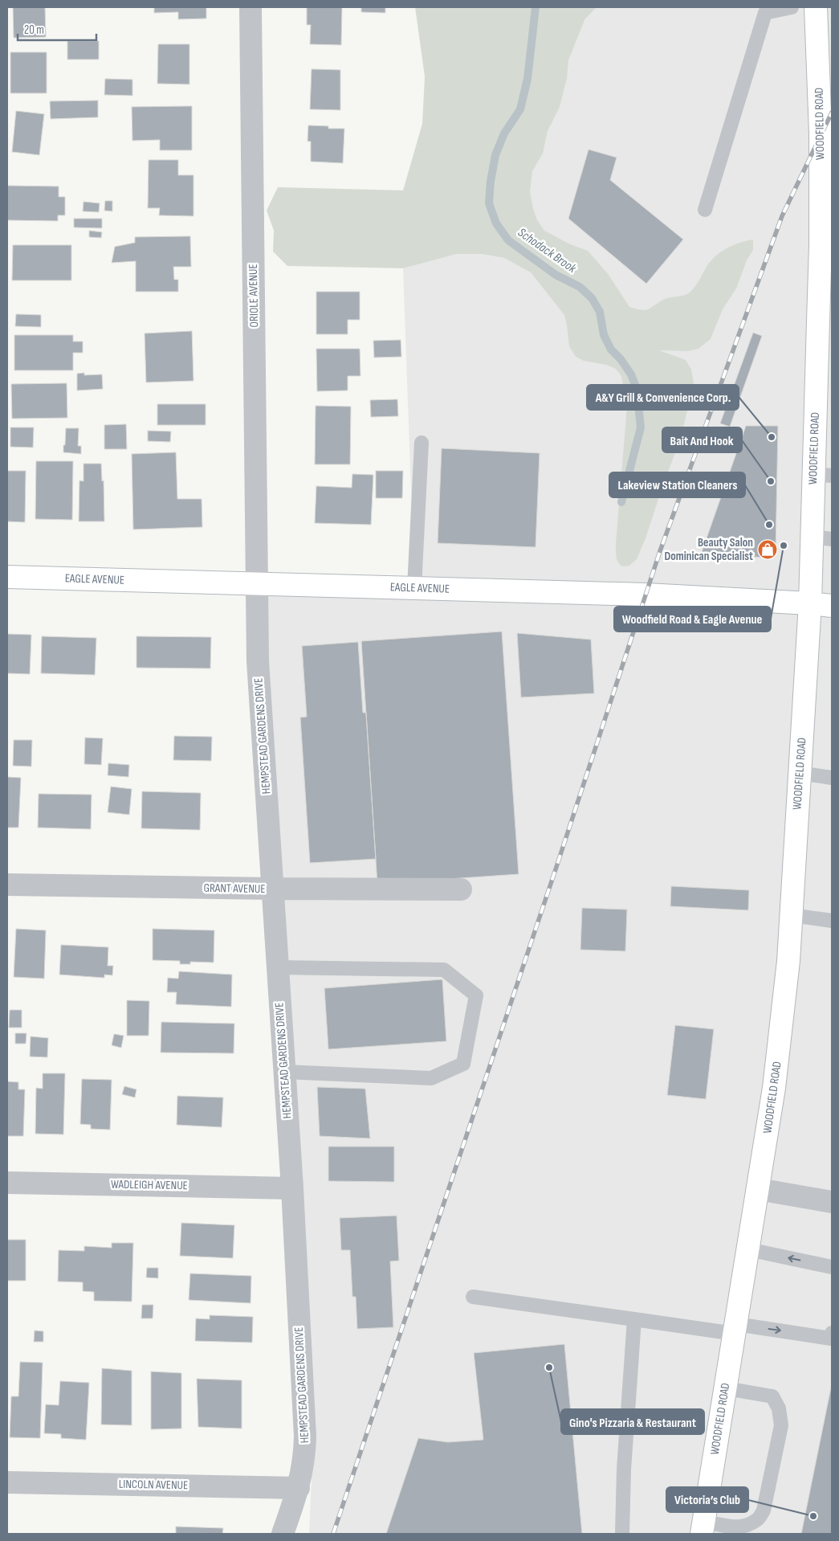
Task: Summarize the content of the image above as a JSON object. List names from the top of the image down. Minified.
{"streets":{"main road":["WOODFIELD ROAD","EAGLE AVENUE"],"street":["ORIOLE AVENUE","HEMPSTEAD GARDENS DRIVE","GRANT AVENUE","WADLEIGH AVENUE","LINCOLN AVENUE"]},"crossings":[["WOODFIELD ROAD","EAGLE AVENUE"],["ORIOLE AVENUE","EAGLE AVENUE"],["ORIOLE AVENUE","HEMPSTEAD GARDENS DRIVE"],["EAGLE AVENUE","HEMPSTEAD GARDENS DRIVE"],["HEMPSTEAD GARDENS DRIVE","GRANT AVENUE"],["HEMPSTEAD GARDENS DRIVE","WADLEIGH AVENUE"],["HEMPSTEAD GARDENS DRIVE","LINCOLN AVENUE"]],"water":["Schodack Brook"],"places":{"other":["A&Y Grill & Convenience Corp.","Bait And Hook","Lakeview Station Cleaners","Woodfield Road & Eagle Avenue","Gino's Pizzaria & Restaurant","Victoria’s Club"],"shop":["Beauty Salon Dominican Specialist"]},"scale_bar":"20 m"}
